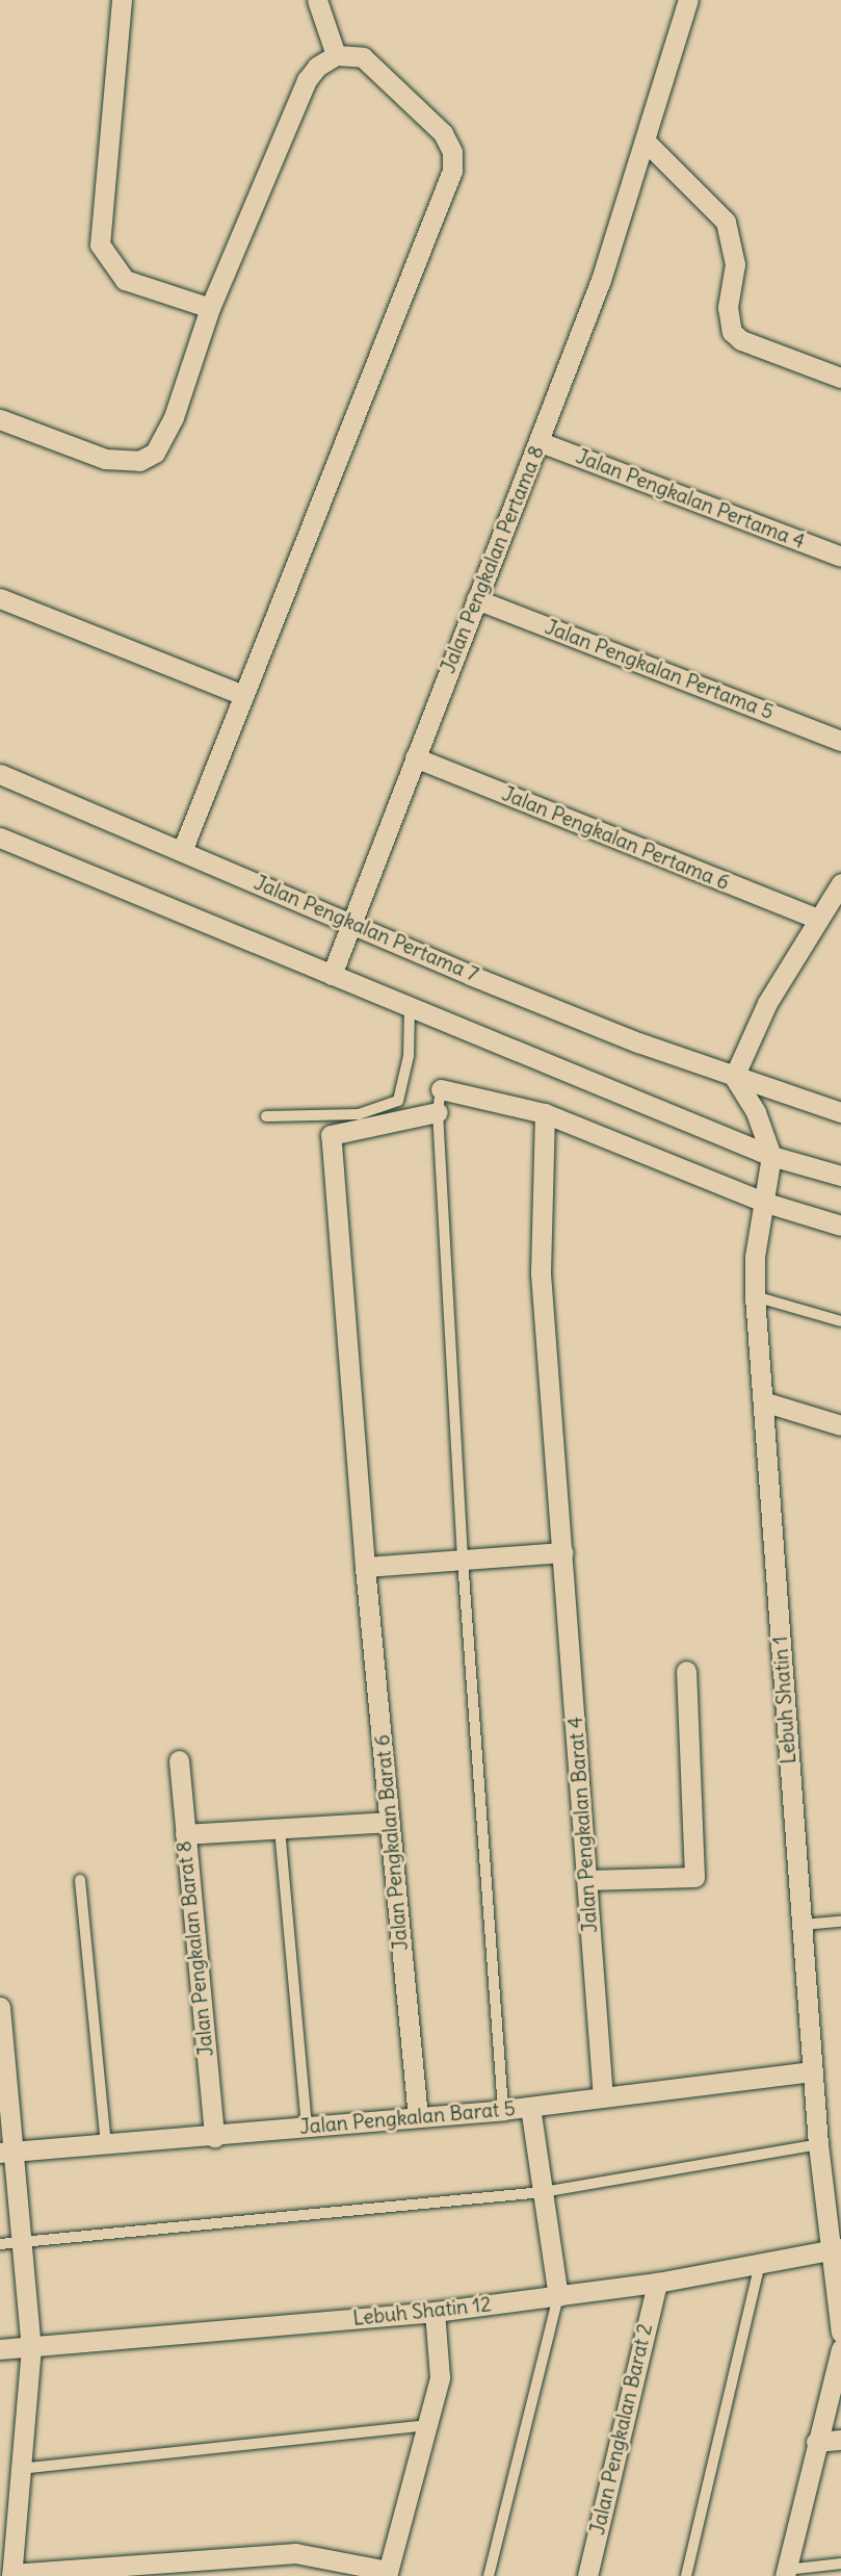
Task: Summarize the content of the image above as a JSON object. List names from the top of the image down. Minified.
{"streets":{"street":["Jalan Pengkalan Pertama 4","Jalan Pengkalan Pertama 8","Jalan Pengkalan Pertama 5","Jalan Pengkalan Pertama 6","Jalan Pengkalan Pertama 7","Lebuh Shatin 1","Jalan Pengkalan Barat 4","Jalan Pengkalan Barat 6","Jalan Pengkalan Barat 8","Jalan Pengkalan Barat 5","Lebuh Shatin 12","Jalan Pengkalan Barat 2"]},"crossings":[["Jalan Pengkalan Pertama 4","Jalan Pengkalan Pertama 8"],["Jalan Pengkalan Pertama 8","Jalan Pengkalan Pertama 5"],["Jalan Pengkalan Pertama 8","Jalan Pengkalan Pertama 6"],["Jalan Pengkalan Pertama 8","Jalan Pengkalan Pertama 7"],["Jalan Pengkalan Pertama 7","Lebuh Shatin 1"],["Lebuh Shatin 1","Jalan Pengkalan Barat 5"],["Lebuh Shatin 1","Lebuh Shatin 12"],["Jalan Pengkalan Barat 4","Jalan Pengkalan Barat 5"],["Jalan Pengkalan Barat 6","Jalan Pengkalan Barat 5"],["Jalan Pengkalan Barat 8","Jalan Pengkalan Barat 5"],["Lebuh Shatin 12","Jalan Pengkalan Barat 2"]]}
